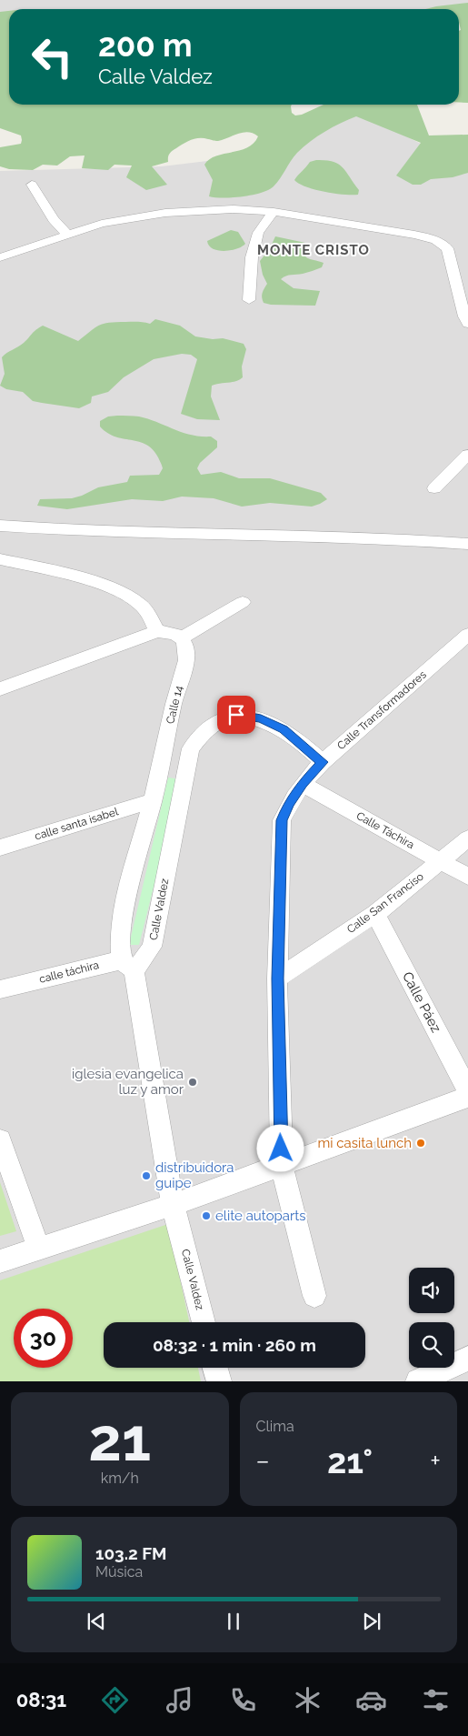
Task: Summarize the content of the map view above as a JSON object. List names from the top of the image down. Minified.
{"streets":{"street":["Calle 14","Calle Transformadores","calle santa isabel","Calle Táchira","Calle San Franciso","Calle Valdez","calle táchira","Calle Páez"]},"crossings":[["Calle 14","calle santa isabel"],["Calle 14","Calle Valdez"],["Calle 14","calle táchira"],["Calle Transformadores","Calle Táchira"],["Calle Transformadores","Calle San Franciso"],["Calle Transformadores","Calle Valdez"],["Calle Táchira","Calle San Franciso"],["Calle San Franciso","Calle Páez"],["Calle Valdez","calle táchira"]],"districts":["MONTE CRISTO"],"places":["iglesia evangelica luz y amor","mi casita lunch","distribuidora guipe","elite autoparts"],"page":{"turn":["200 m","Calle Valdez"],"limit":"30","trip":"08:32 · 1 min · 260 m","tile":[["21","km/h"],"Clima"],"heat":["−","21°","+"],"song":["103.2 FM","Música"],"tabs":"08:31"}}
